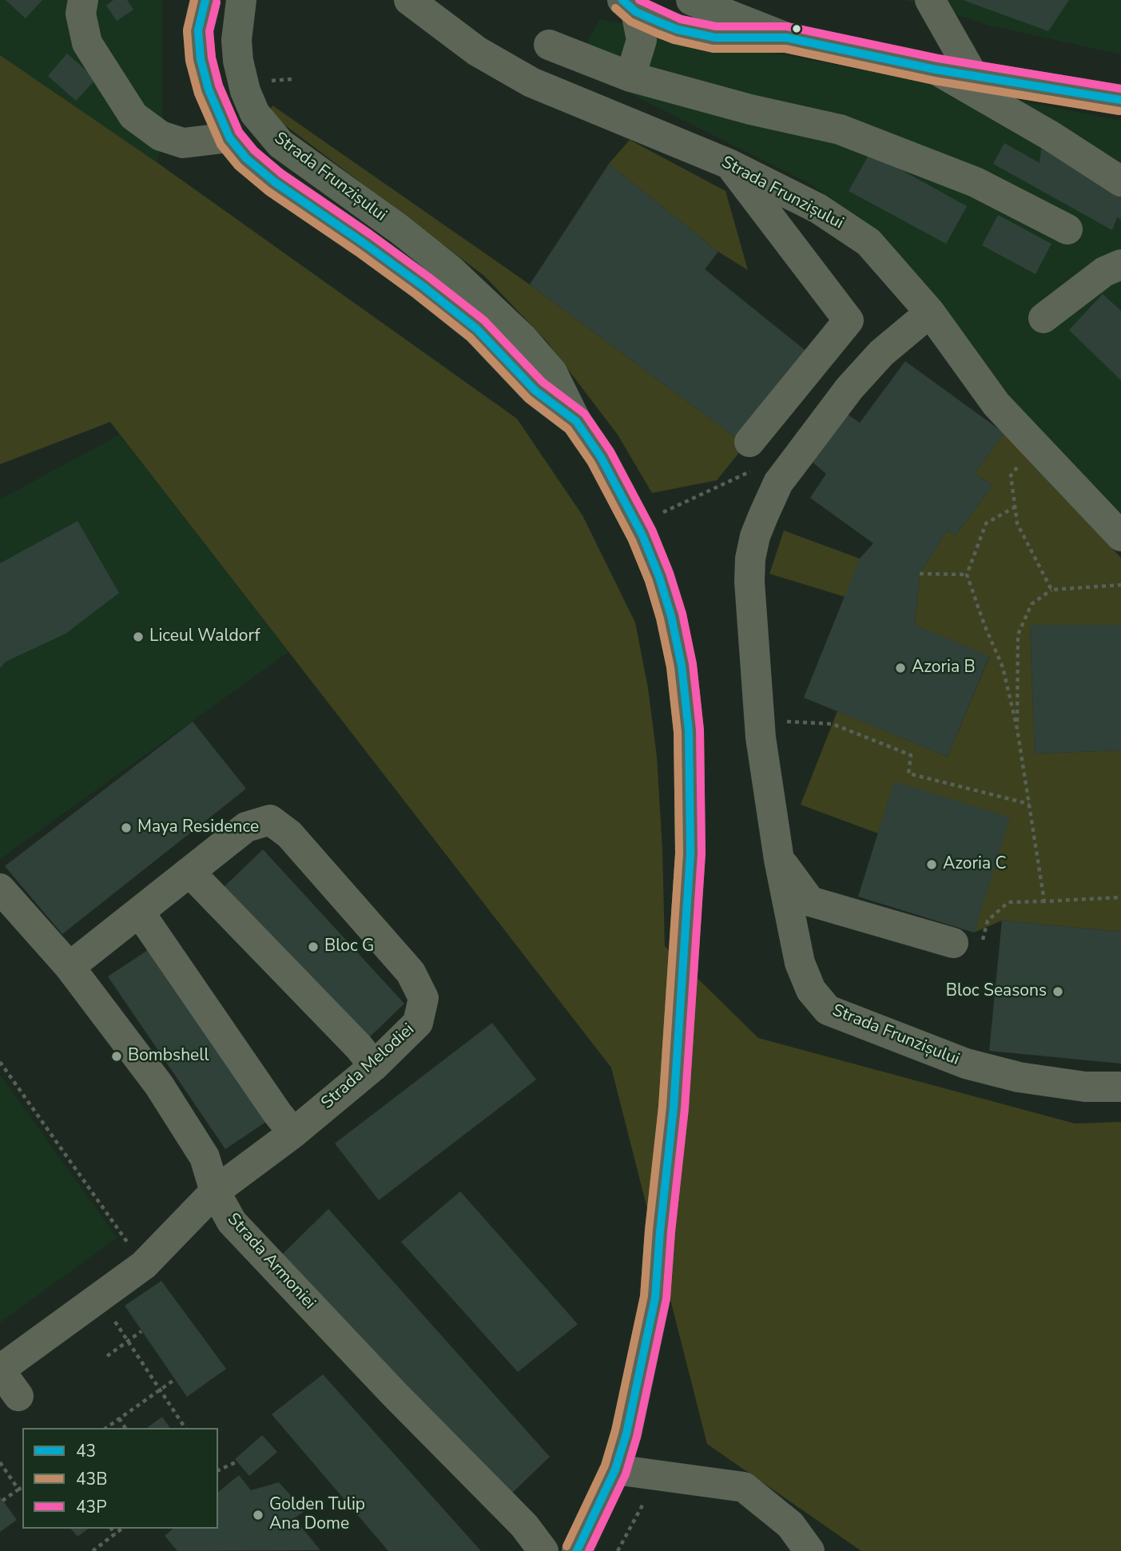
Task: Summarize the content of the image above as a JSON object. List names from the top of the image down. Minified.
{"streets":{"main road":["Strada Frunzișului"],"street":["Strada Melodiei","Strada Armoniei"]},"crossings":[["Strada Melodiei","Strada Armoniei"]],"places":["Liceul Waldorf","Azoria B","Maya Residence","Azoria C","Bloc G","Bloc Seasons","Bombshell","Golden Tulip Ana Dome"],"lines":["transit line 43","transit line 43B","transit line 43P"],"legend":["43","43B","43P"]}
